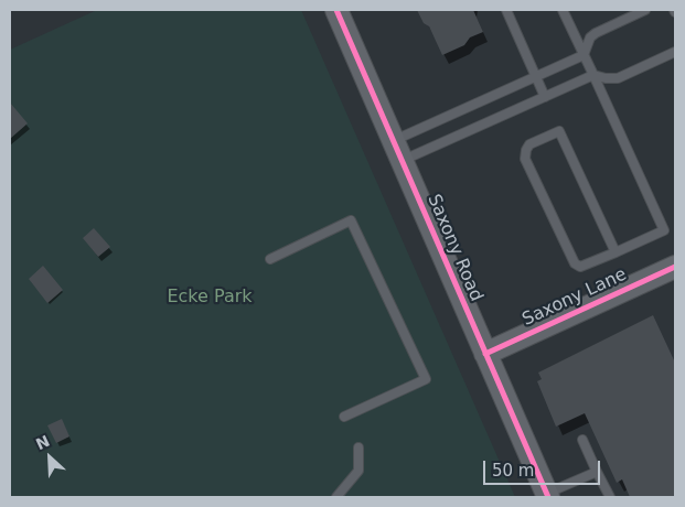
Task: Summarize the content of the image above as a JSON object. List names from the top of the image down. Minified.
{"streets":{"street":["Saxony Road","Saxony Lane"]},"crossings":[["Saxony Road","Saxony Lane"]],"parks":["Ecke Park"],"scale_bar":"50 m","north":"top left"}
